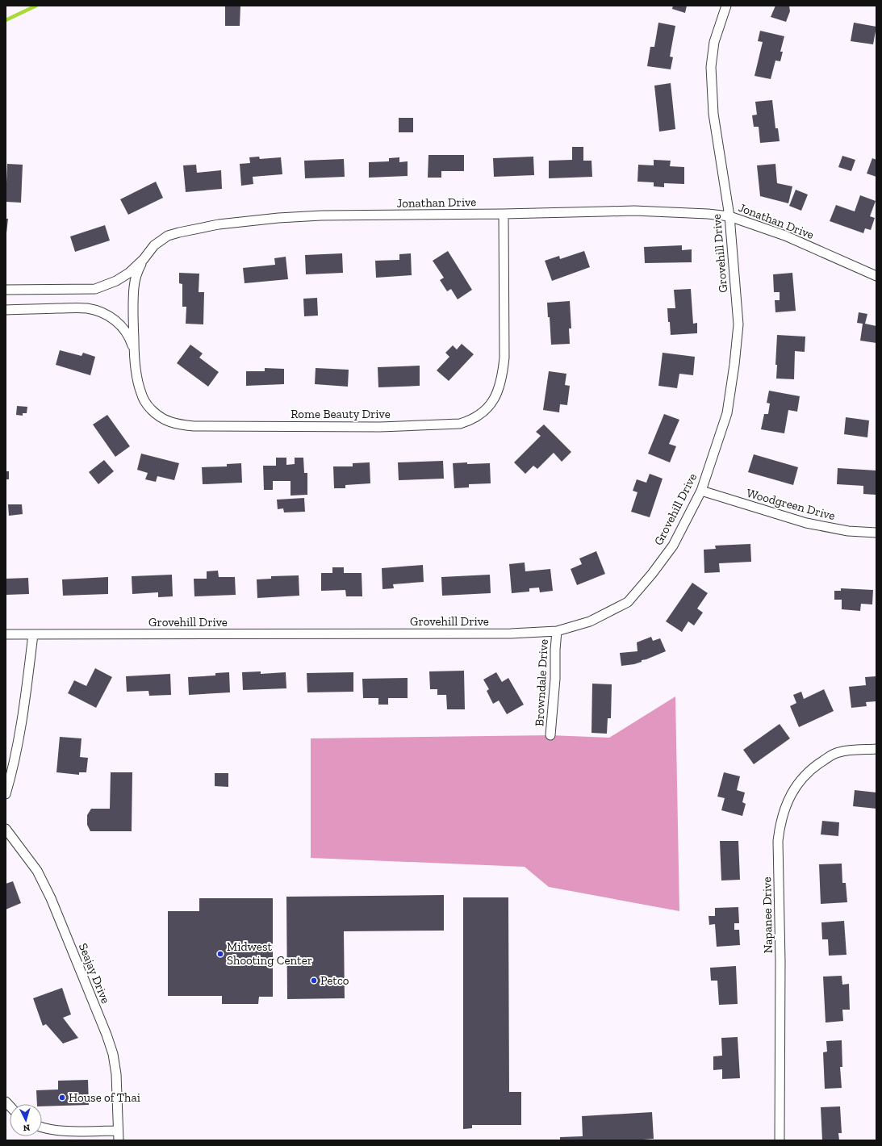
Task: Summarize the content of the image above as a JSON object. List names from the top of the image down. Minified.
{"streets":{"street":["Jonathan Drive","Grovehill Drive","Rome Beauty Drive","Woodgreen Drive","Browndale Drive","Napanee Drive","Seajay Drive"]},"crossings":[["Jonathan Drive","Grovehill Drive"],["Jonathan Drive","Rome Beauty Drive"],["Grovehill Drive","Woodgreen Drive"],["Grovehill Drive","Browndale Drive"]],"places":["Midwest Shooting Center","Petco","House of Thai"],"north":"bottom"}
